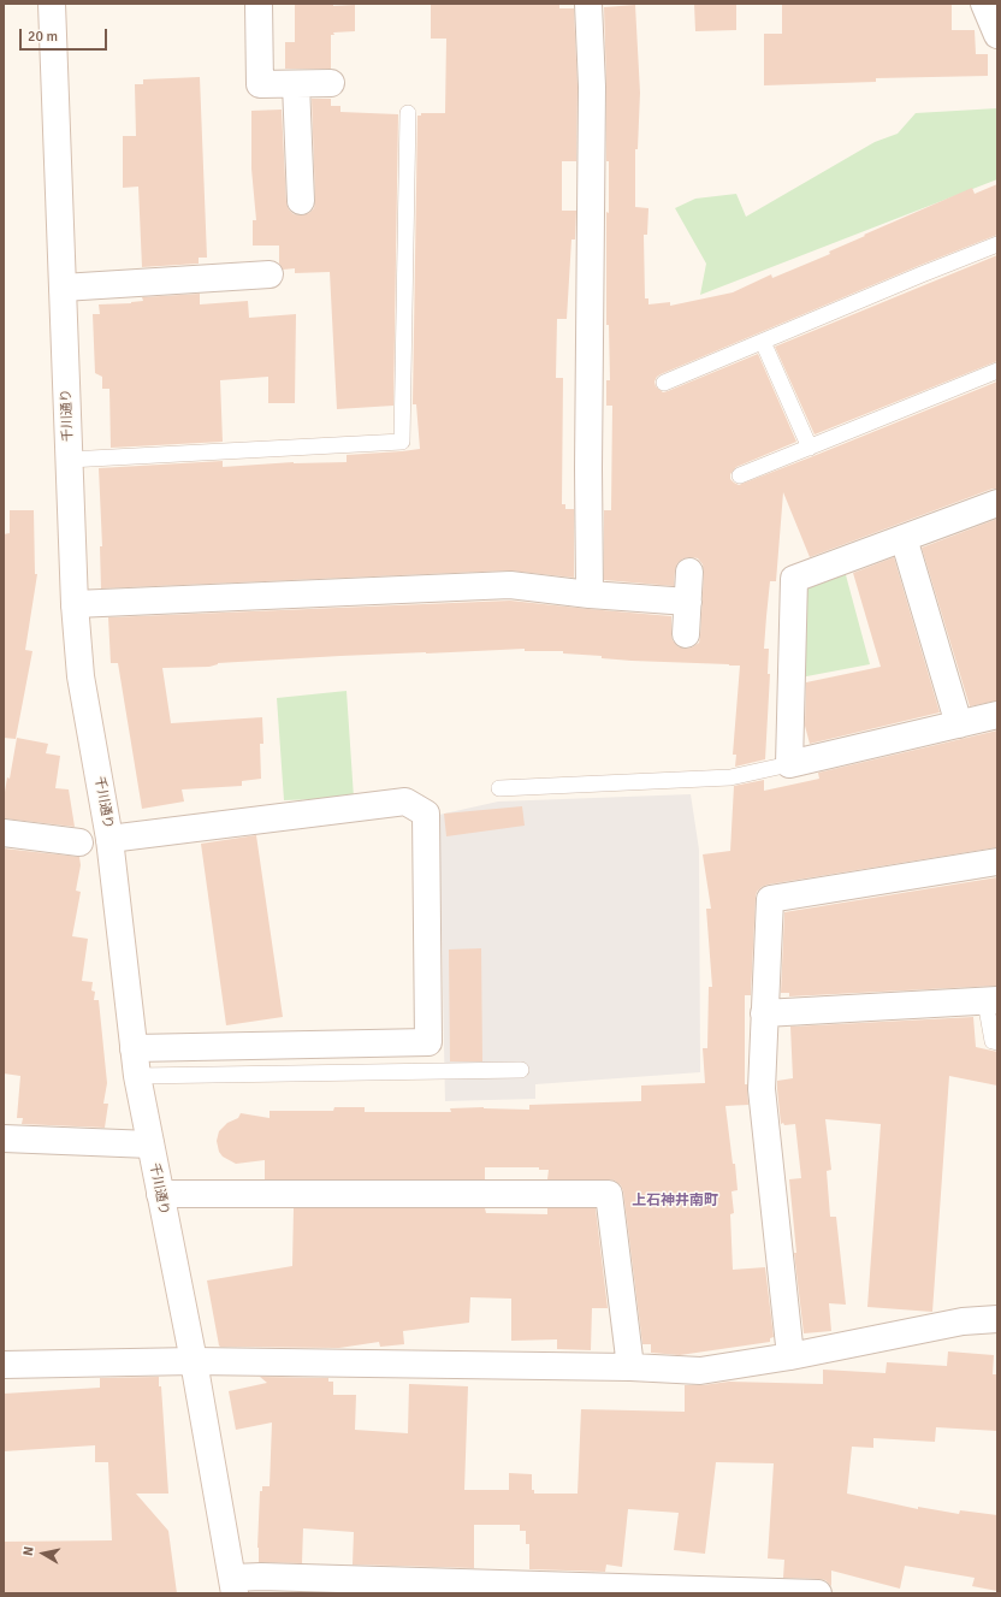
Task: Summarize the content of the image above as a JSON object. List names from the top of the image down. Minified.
{"streets":{"street":["千川通り"]},"districts":["上石神井南町"],"scale_bar":"20 m","north":"left"}
